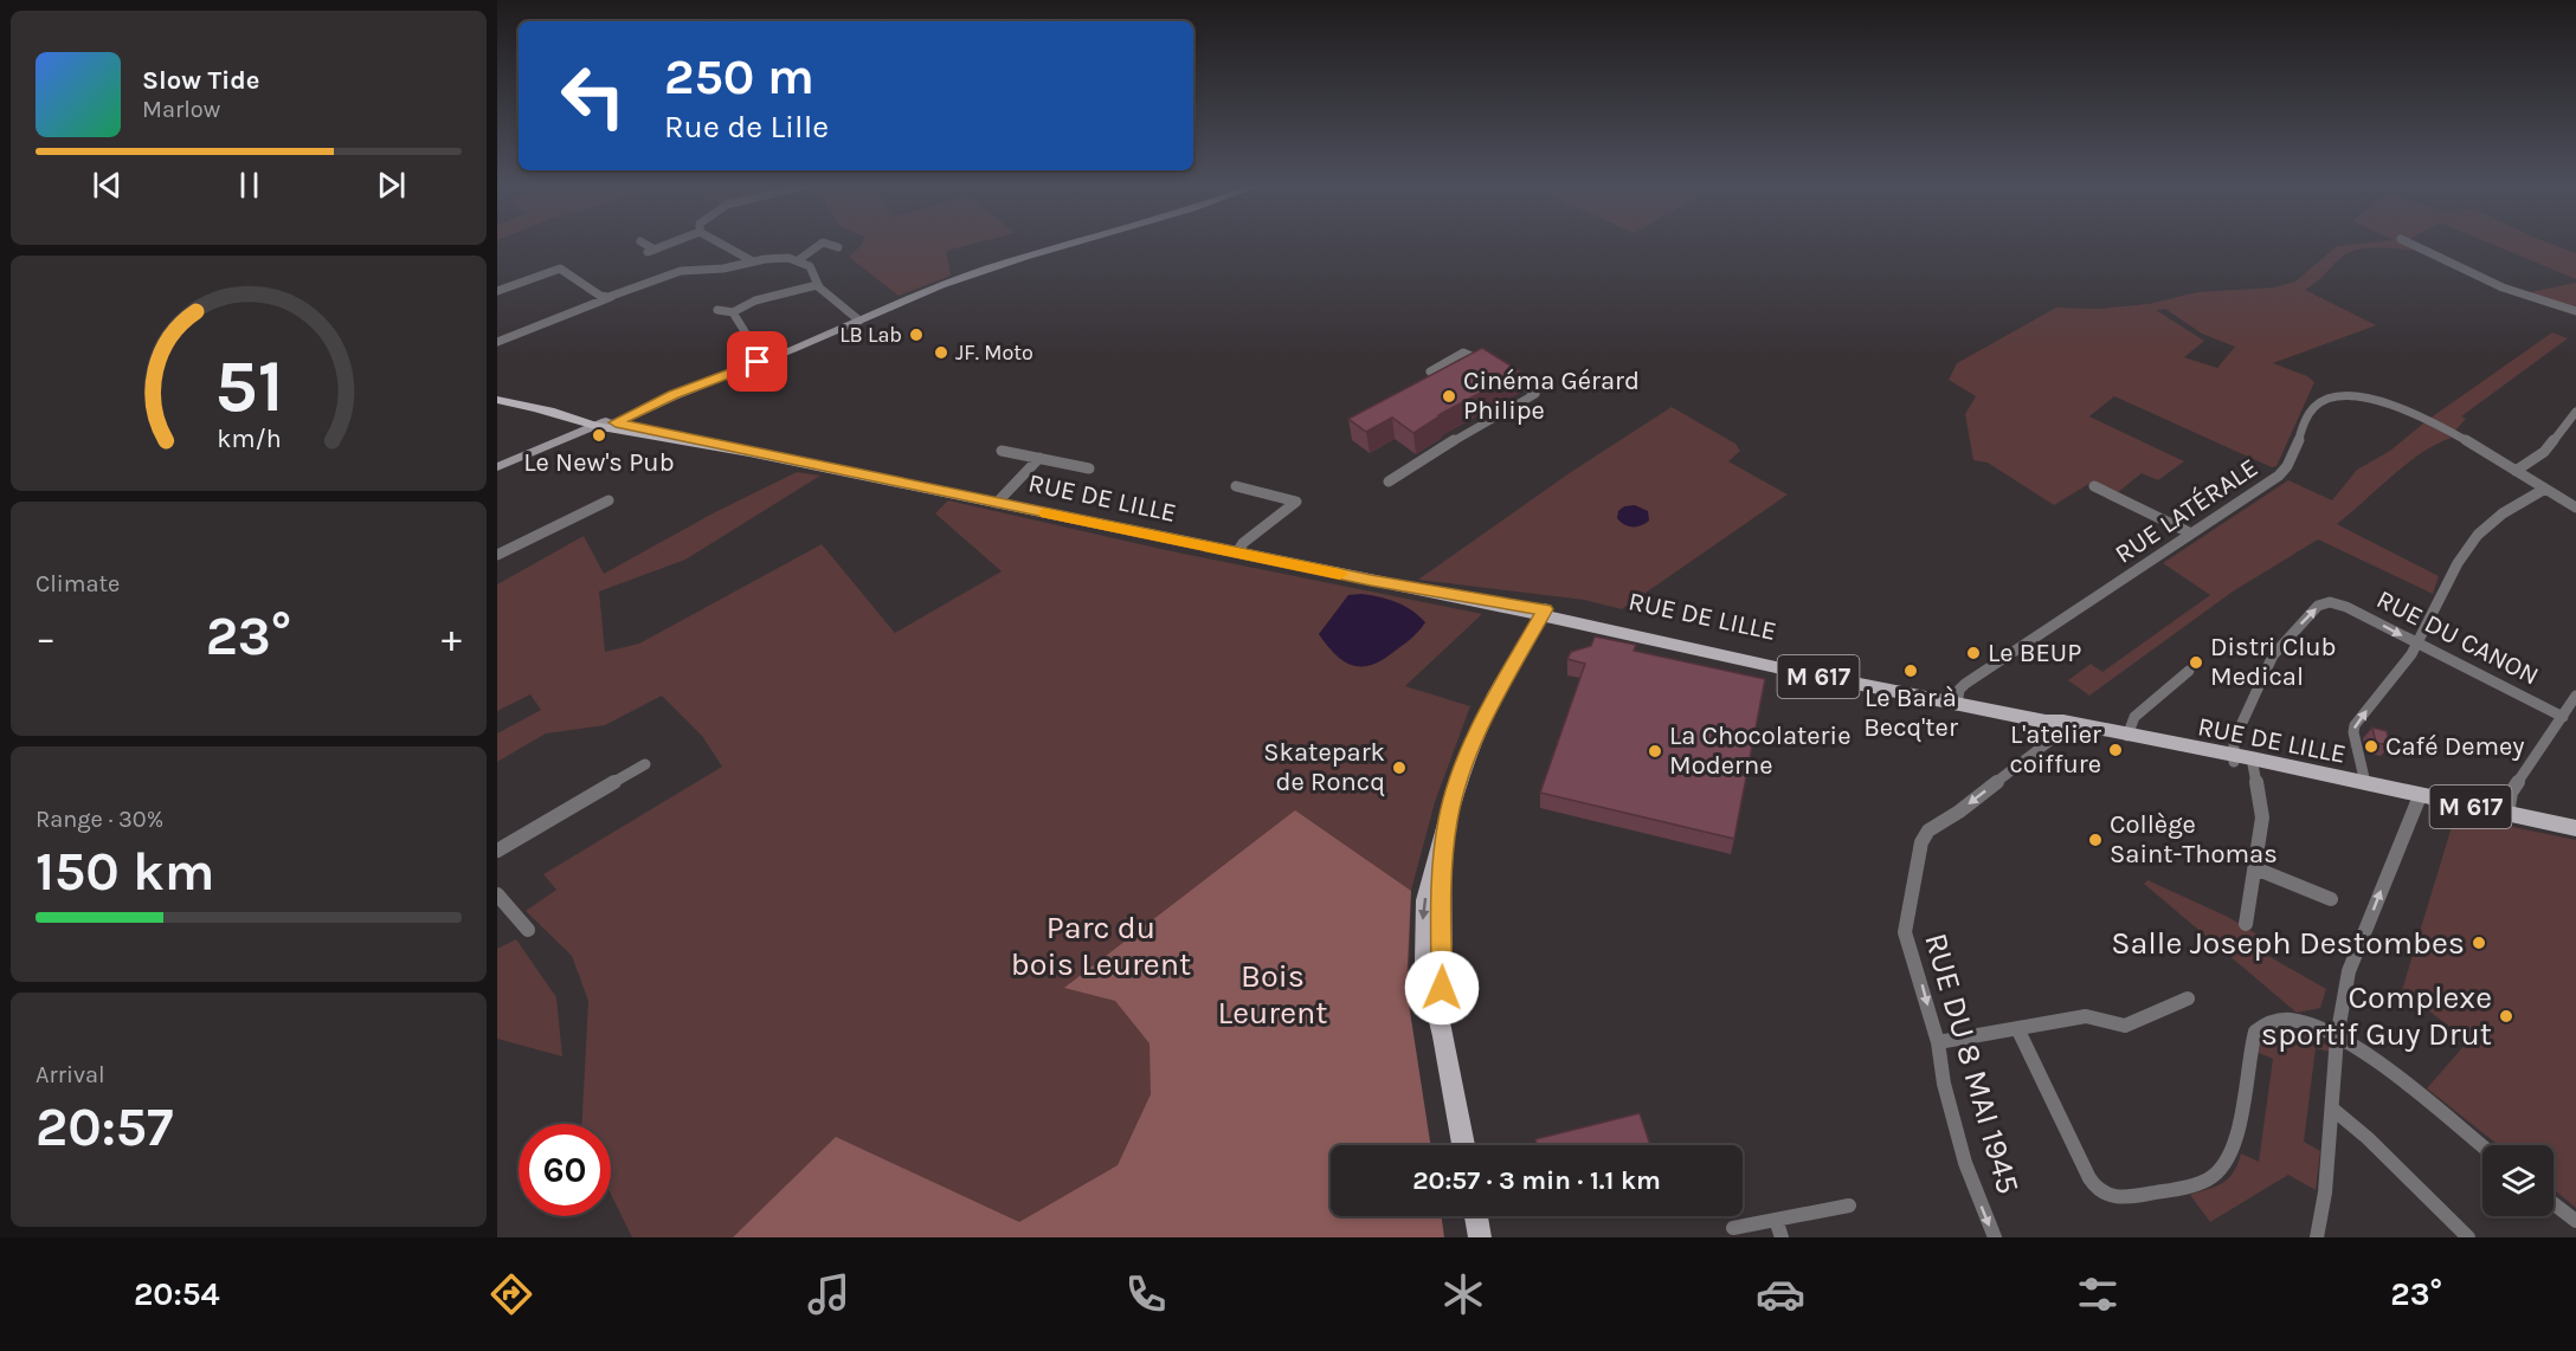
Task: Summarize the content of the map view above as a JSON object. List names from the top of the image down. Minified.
{"streets":{"main road":["RUE DE LILLE","M 617"],"street":["RUE LATÉRALE","RUE DU CANON","RUE DU 8 MAI 1945"]},"crossings":[["RUE DE LILLE","RUE LATÉRALE"],["RUE DE LILLE","RUE DU CANON"],["RUE DE LILLE","RUE DU 8 MAI 1945"]],"one_way":["RUE DU 8 MAI 1945"],"parks":["Parc du bois Leurent","Bois Leurent"],"places":["LB Lab","JF. Moto","Cinéma Gérard Philipe","Le New's Pub","Le BEUP","Distri Club Medical","Le Bar à Becq'ter","Café Demey","L'atelier coiffure","La Chocolaterie Moderne","Skatepark de Roncq","Collège Saint-Thomas","Salle Joseph Destombes","Complexe sportif Guy Drut"],"page":{"turn":["250 m","Rue de Lille"],"song":["Slow Tide","Marlow"],"tile":["Climate",["Range · 30%","150 km"],["Arrival","20:57"]],"heat":["−","23°","+"],"limit":"60","trip":"20:57 · 3 min · 1.1 km","tabs":["20:54","23°"],"gauge":["51","km/h"]}}
